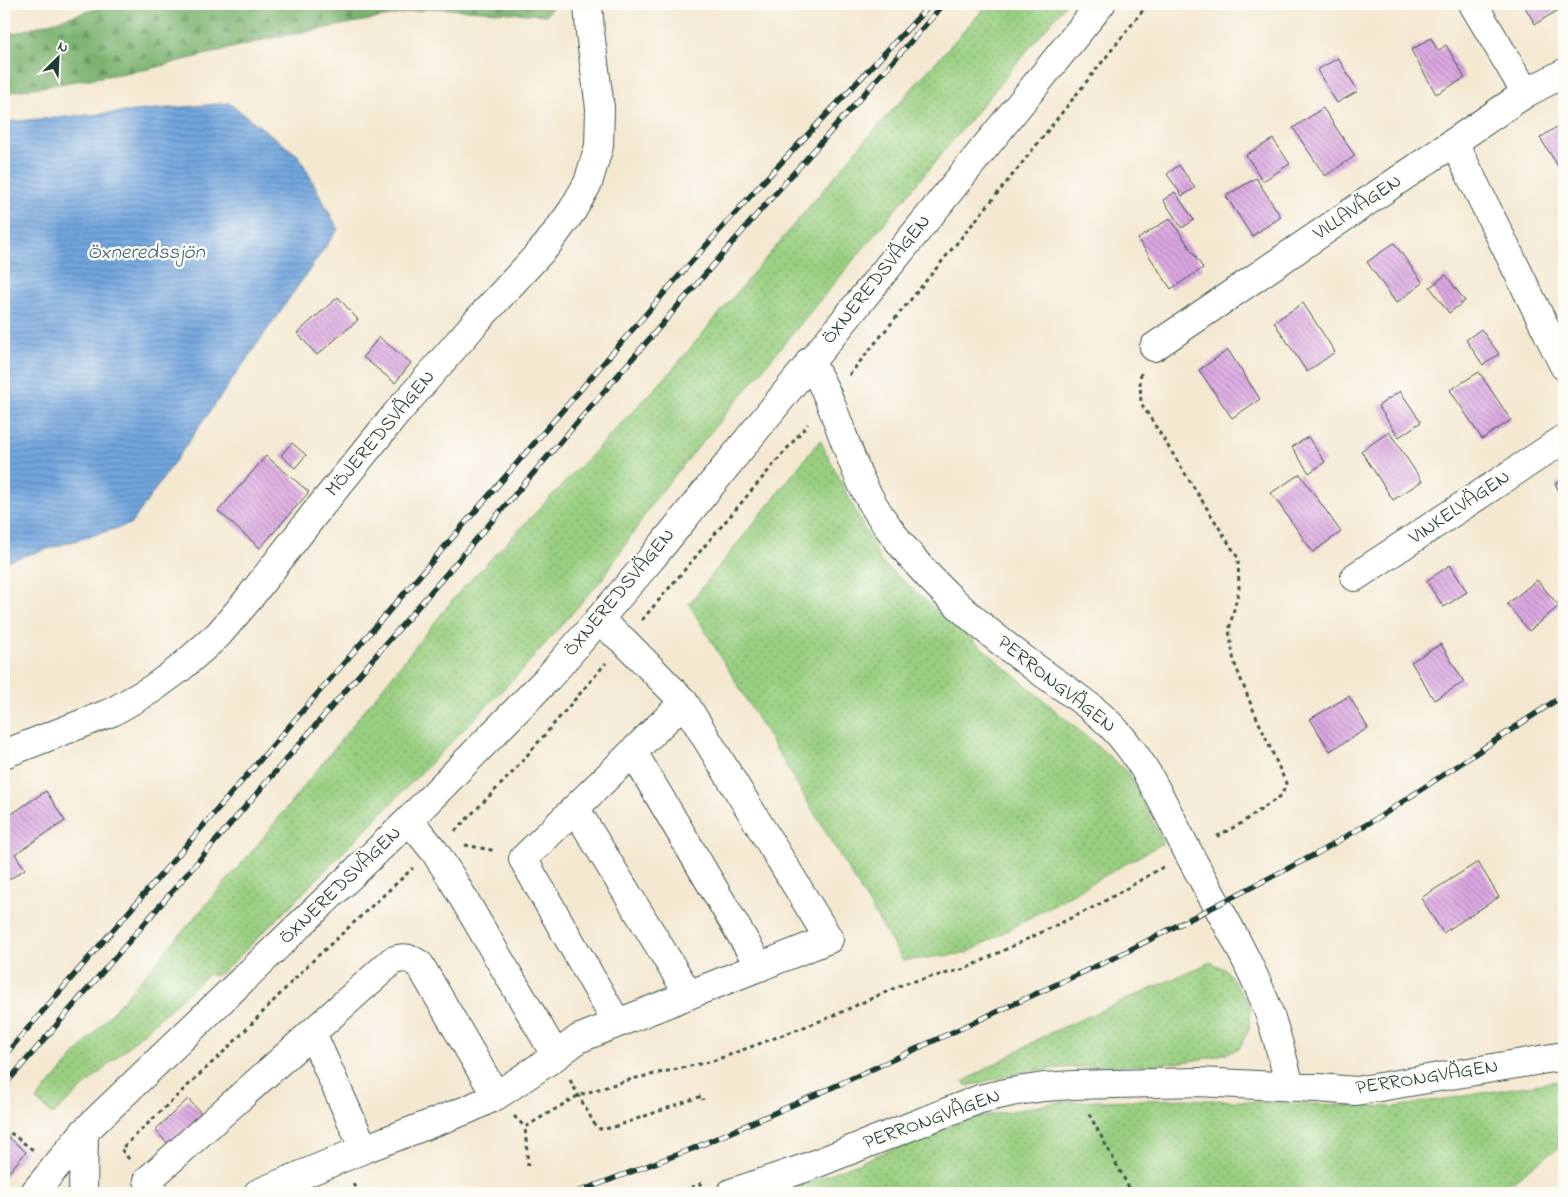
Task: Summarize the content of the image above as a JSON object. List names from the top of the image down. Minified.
{"streets":{"street":["VILLAVÄGEN","ÖXNEREDSVÄGEN","MÖJEREDSVÄGEN","VINKELVÄGEN","PERRONGVÄGEN"]},"crossings":[["ÖXNEREDSVÄGEN","PERRONGVÄGEN"]],"water":["Öxneredssjön"],"north":"top right"}
